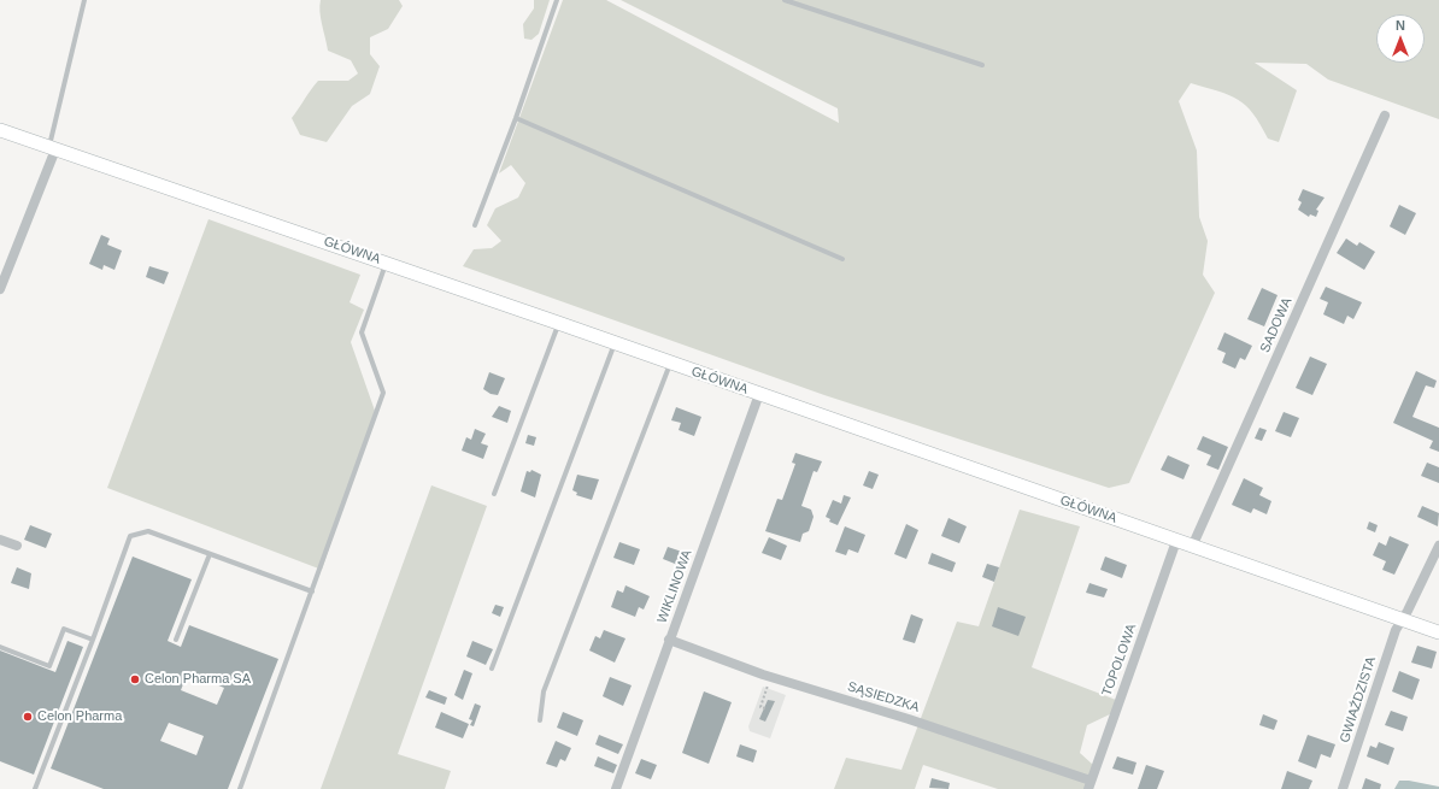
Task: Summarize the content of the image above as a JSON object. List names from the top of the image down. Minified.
{"streets":{"main road":["GŁÓWNA"],"street":["SADOWA","WIKLINOWA","TOPOLOWA","SĄSIEDZKA","GWIAŹDZISTA"]},"crossings":[["GŁÓWNA","SADOWA"],["GŁÓWNA","WIKLINOWA"],["GŁÓWNA","TOPOLOWA"],["GŁÓWNA","GWIAŹDZISTA"],["WIKLINOWA","SĄSIEDZKA"],["TOPOLOWA","SĄSIEDZKA"]],"places":["Celon Pharma SA","Celon Pharma"],"north":"top"}
